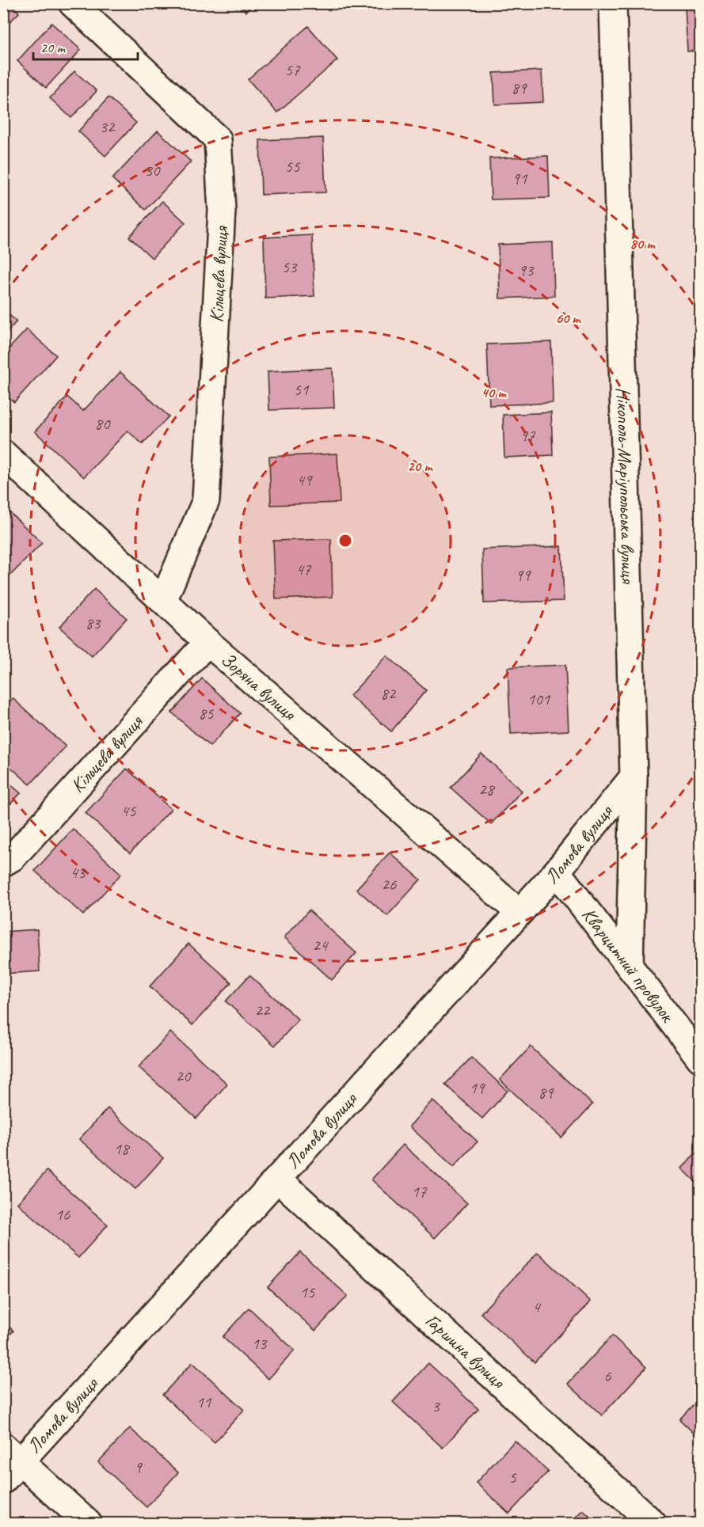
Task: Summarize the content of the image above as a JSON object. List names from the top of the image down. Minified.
{"streets":{"street":["Кільцева вулиця","Нікополь-Маріупольська вулиця","Зоряна вулиця","Ломова вулиця","Кварцитний провулок","Гаршина вулиця"]},"crossings":[["Кільцева вулиця","Зоряна вулиця"],["Нікополь-Маріупольська вулиця","Ломова вулиця"],["Нікополь-Маріупольська вулиця","Кварцитний провулок"],["Зоряна вулиця","Ломова вулиця"],["Ломова вулиця","Кварцитний провулок"],["Ломова вулиця","Гаршина вулиця"]],"house_numbers":["57","89","32","55","30","91","53","93","51","80","97","49","47","99","83","82","101","85","28","45","43","26","24","22","20","19","89","18","17","16","15","4","13","6","11","3","9","5"],"scale_bar":"20 m","rings":["80 m","60 m","40 m","20 m"]}
